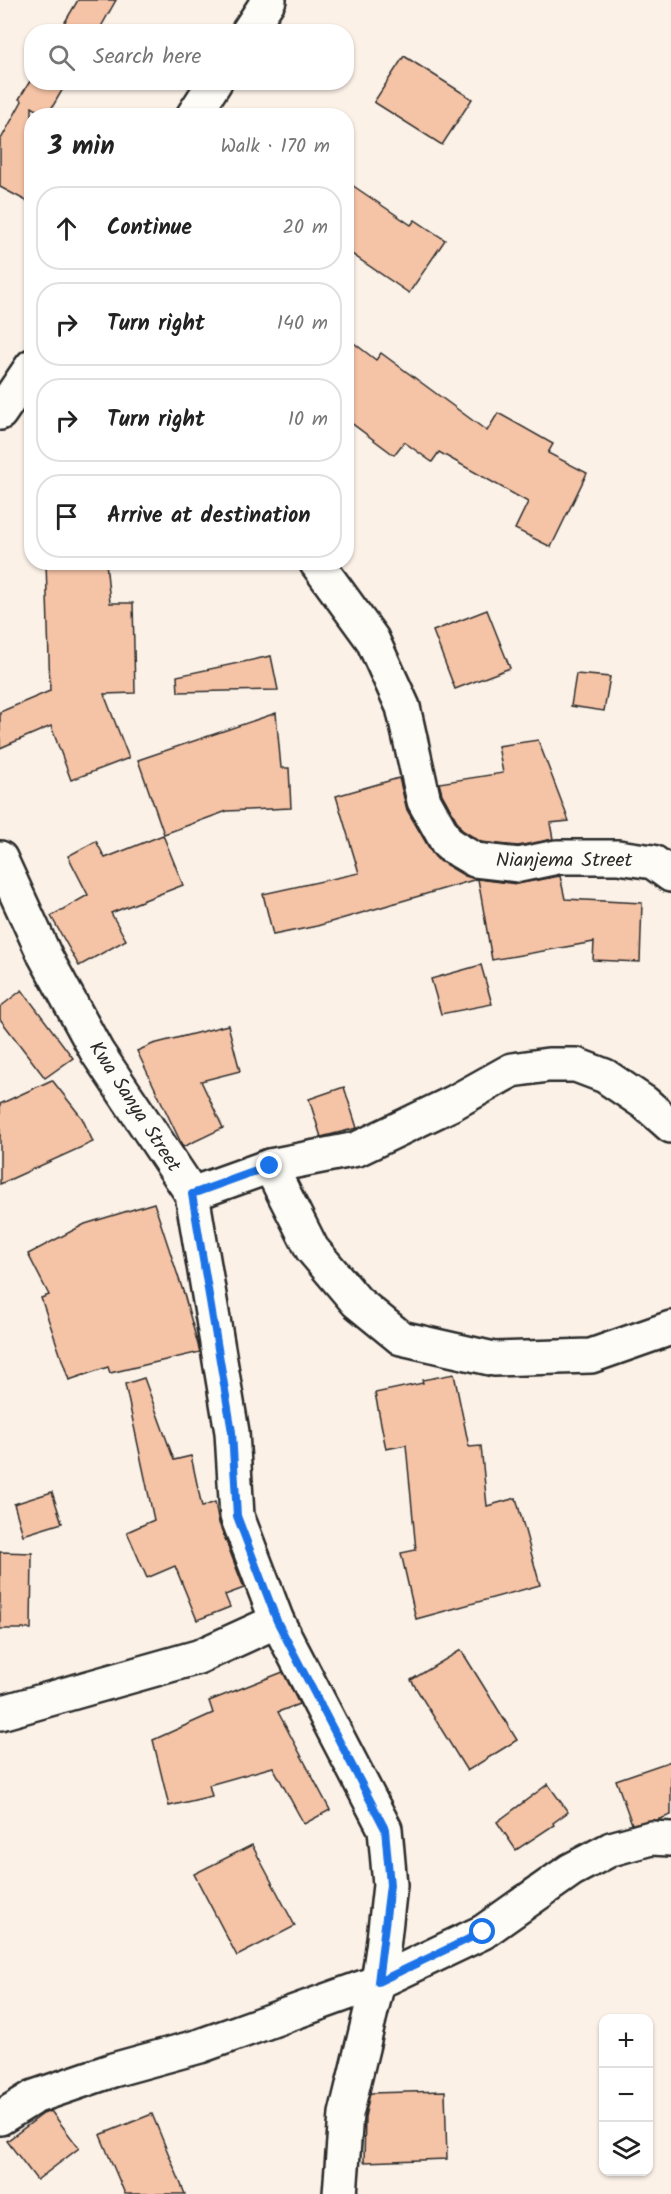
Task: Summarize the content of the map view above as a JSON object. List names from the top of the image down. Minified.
{"streets":{"street":["Nianjema Street","Kwa Sanya Street"]},"page":{"search":"Search here","heading":["3 min","Walk · 170 m"],"list":[["Continue","20 m"],["Turn right","140 m"],["Turn right","10 m"],"Arrive at destination"],"map_buttons":["+","−"]}}
